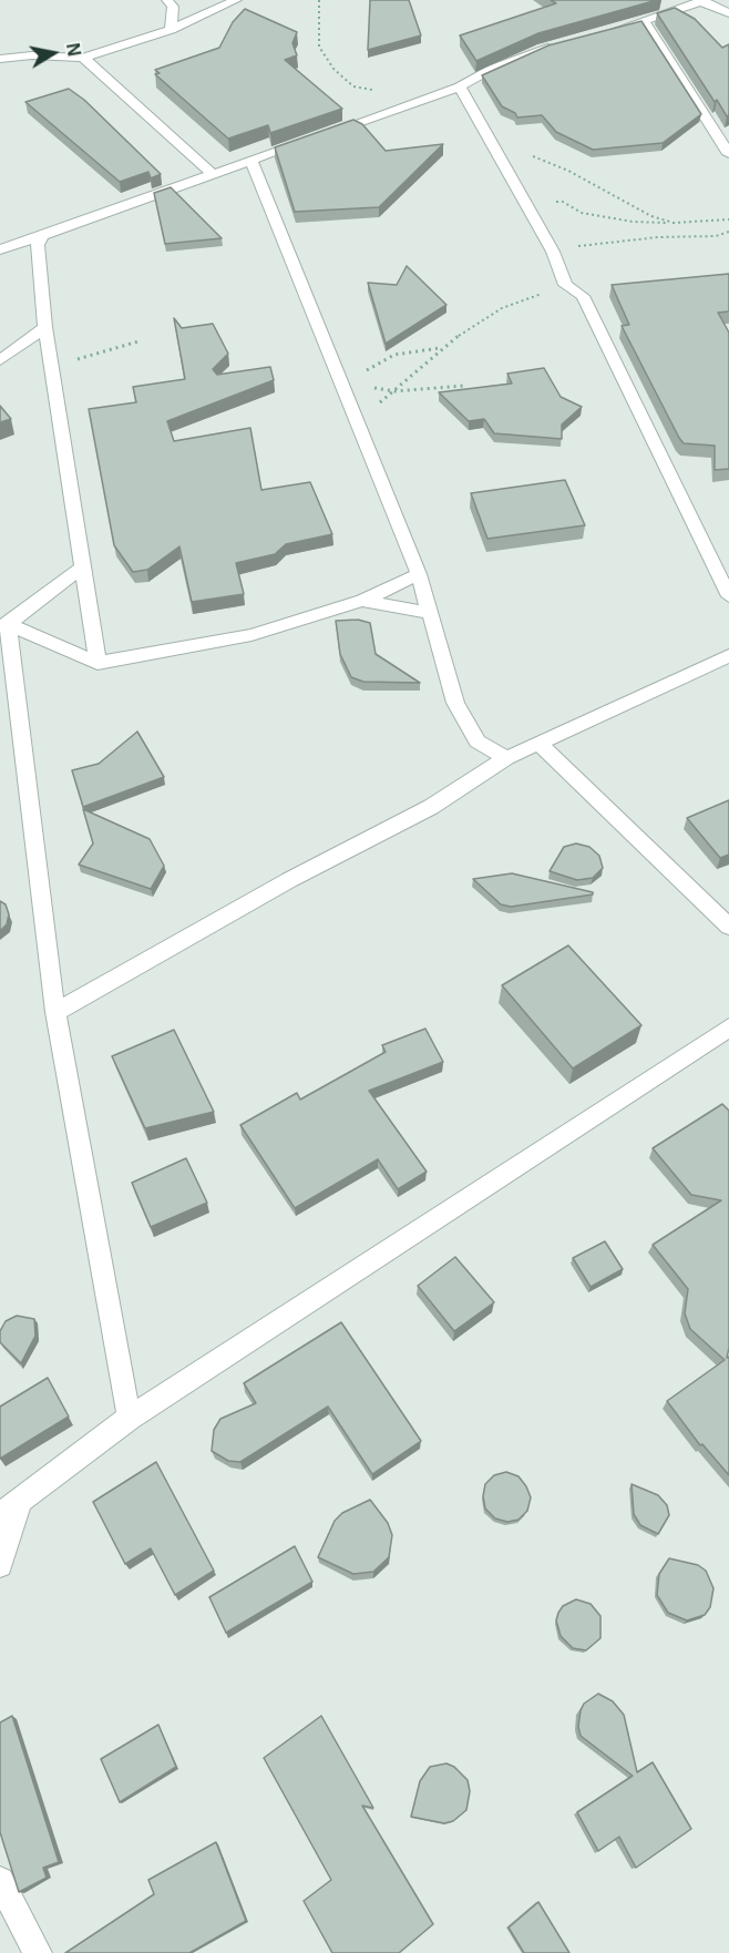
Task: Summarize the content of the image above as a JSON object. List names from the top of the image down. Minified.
{"north":"right"}
